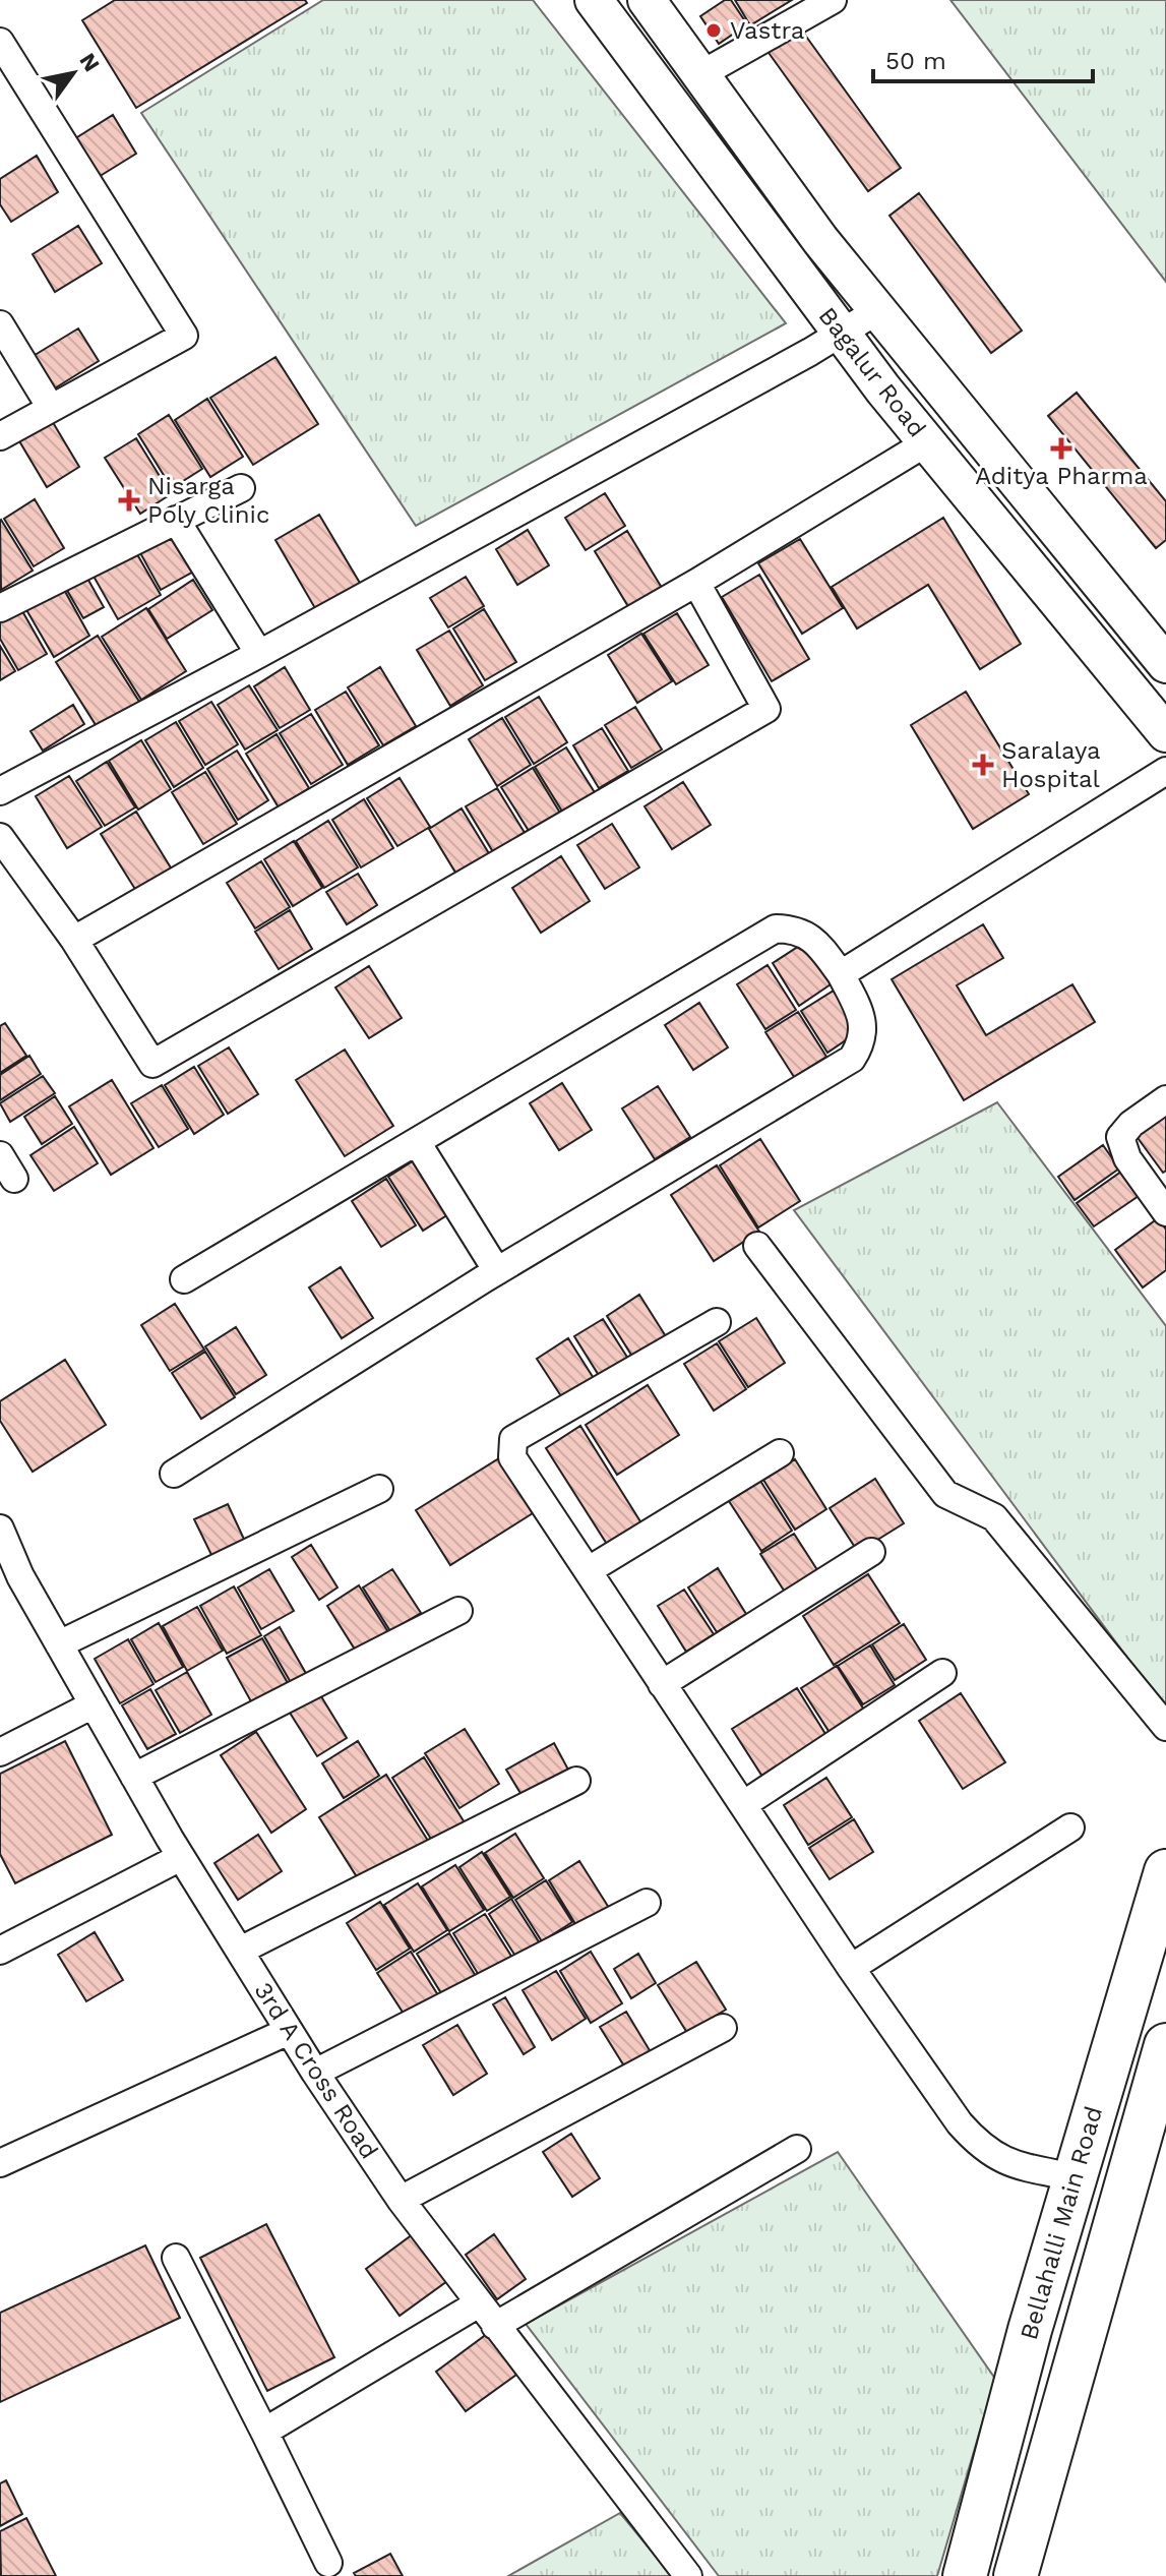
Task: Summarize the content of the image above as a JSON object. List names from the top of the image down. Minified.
{"streets":{"main road":["Bagalur Road","Bellahalli Main Road"],"street":["3rd A Cross Road"]},"places":{"other":["Vastra"],"health":["Aditya Pharma","Nisarga Poly Clinic","Saralaya Hospital"]},"scale_bar":"50 m","north":"top right"}
